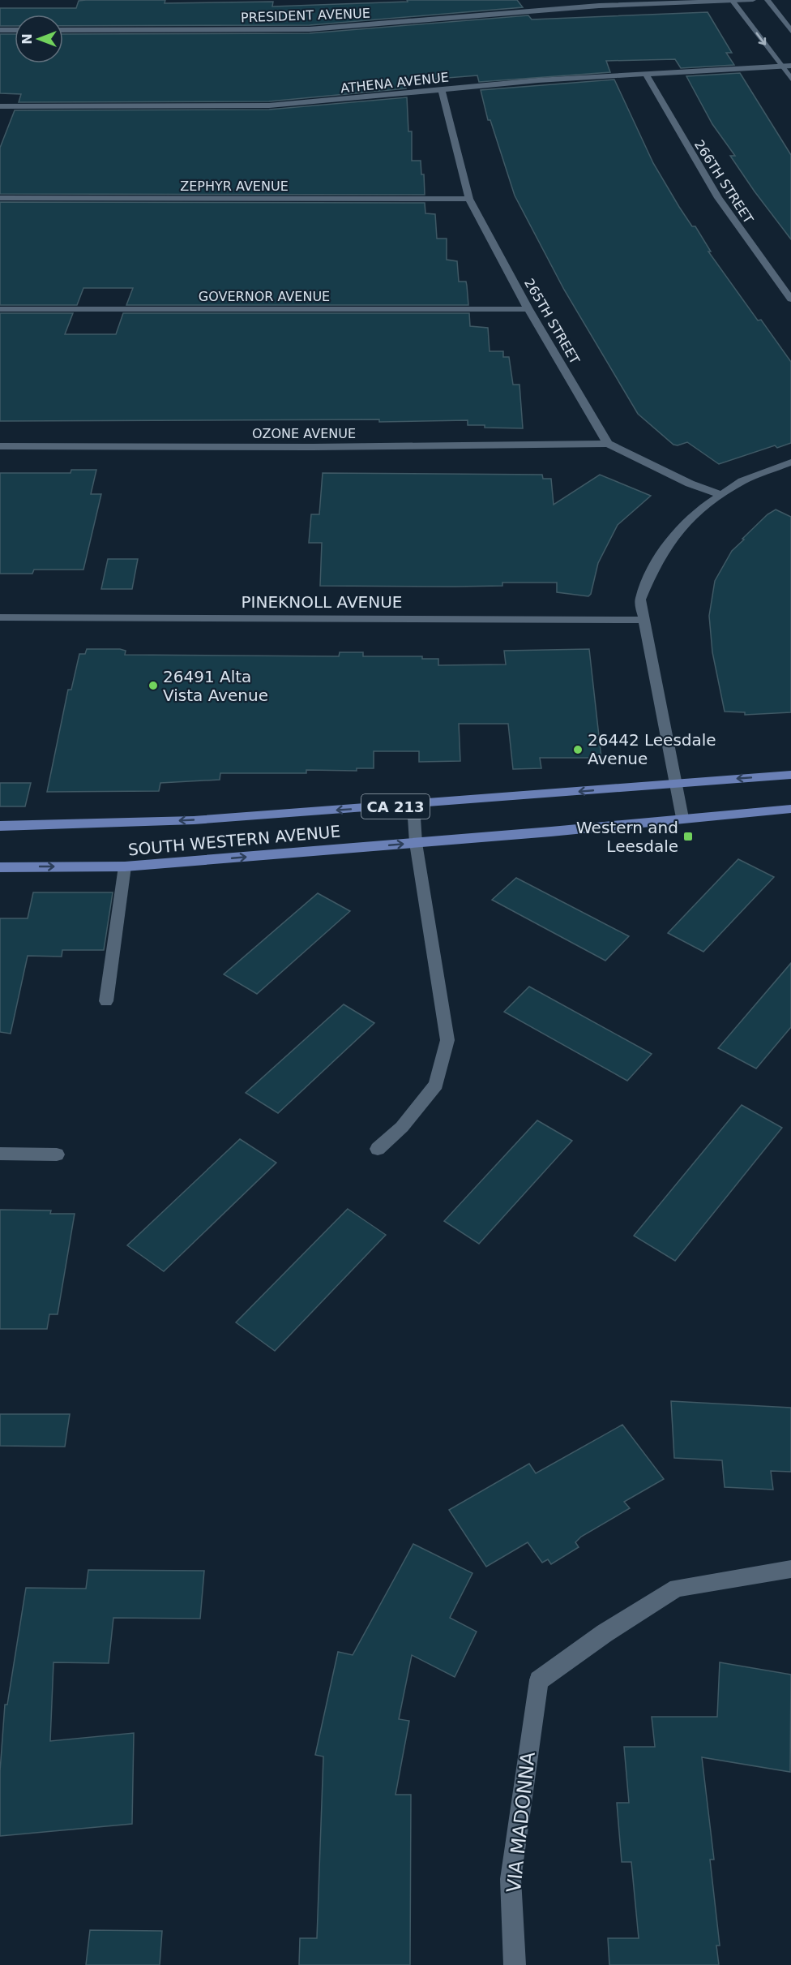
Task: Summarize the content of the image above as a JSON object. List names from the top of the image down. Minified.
{"streets":{"main road":["CA 213","SOUTH WESTERN AVENUE"],"street":["PRESIDENT AVENUE","ATHENA AVENUE","266TH STREET","ZEPHYR AVENUE","GOVERNOR AVENUE","265TH STREET","OZONE AVENUE","PINEKNOLL AVENUE","VIA MADONNA"]},"crossings":[["ATHENA AVENUE","266TH STREET"],["ATHENA AVENUE","265TH STREET"],["ZEPHYR AVENUE","265TH STREET"],["GOVERNOR AVENUE","265TH STREET"],["265TH STREET","OZONE AVENUE"]],"places":{"other":["26491 Alta Vista Avenue","26442 Leesdale Avenue"],"transit":["Western and Leesdale"]},"north":"left"}
